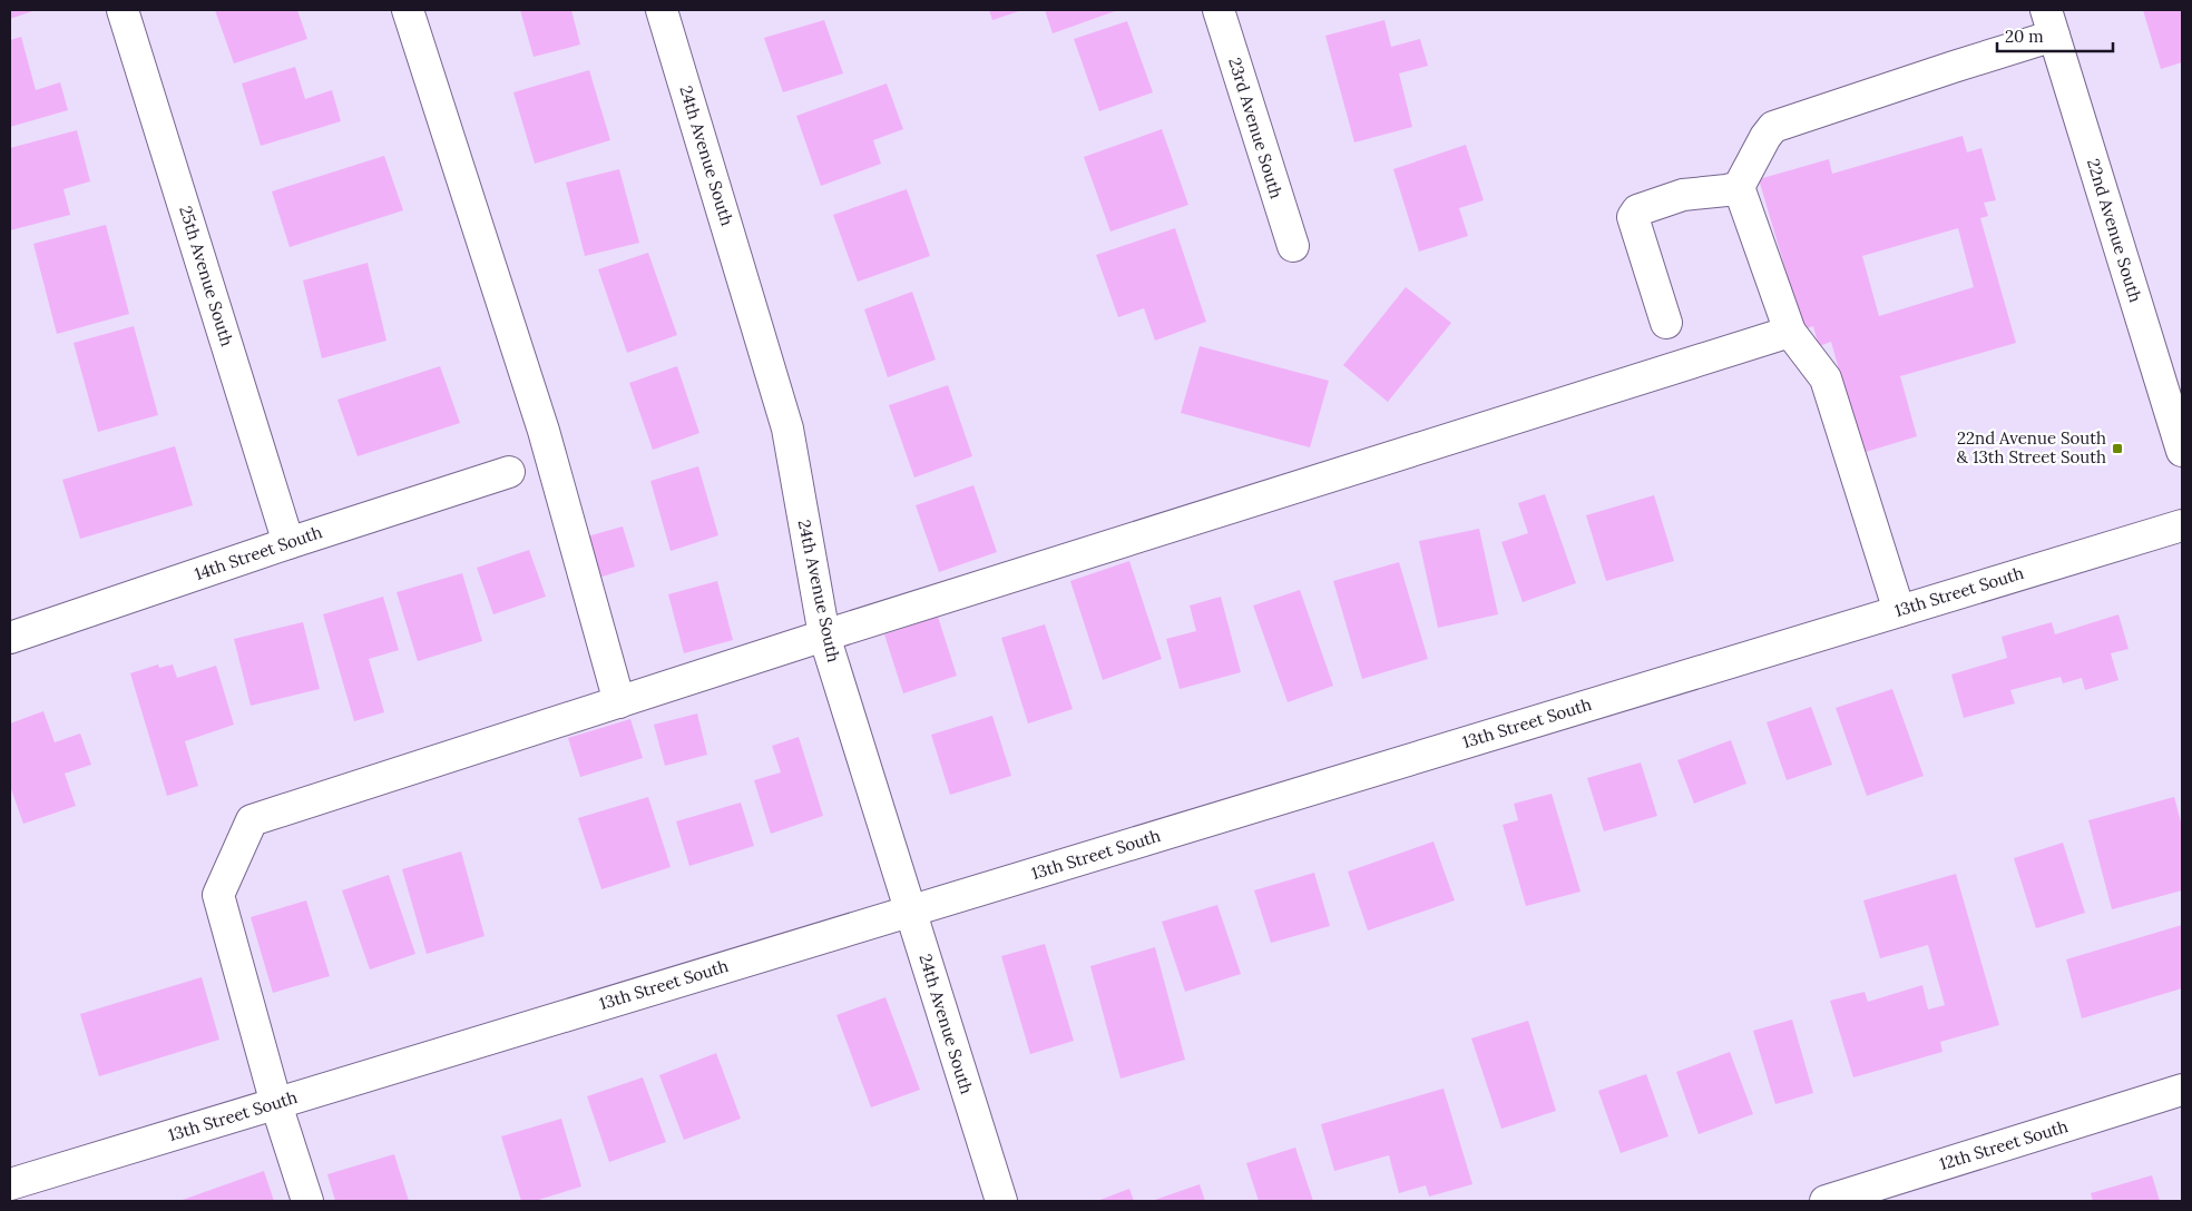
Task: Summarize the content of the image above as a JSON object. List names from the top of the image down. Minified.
{"streets":{"street":["23rd Avenue South","24th Avenue South","22nd Avenue South","25th Avenue South","14th Street South","13th Street South","12th Street South"]},"crossings":[["24th Avenue South","13th Street South"],["25th Avenue South","14th Street South"]],"places":{"transit":["22nd Avenue South & 13th Street South"]},"scale_bar":"20 m"}
